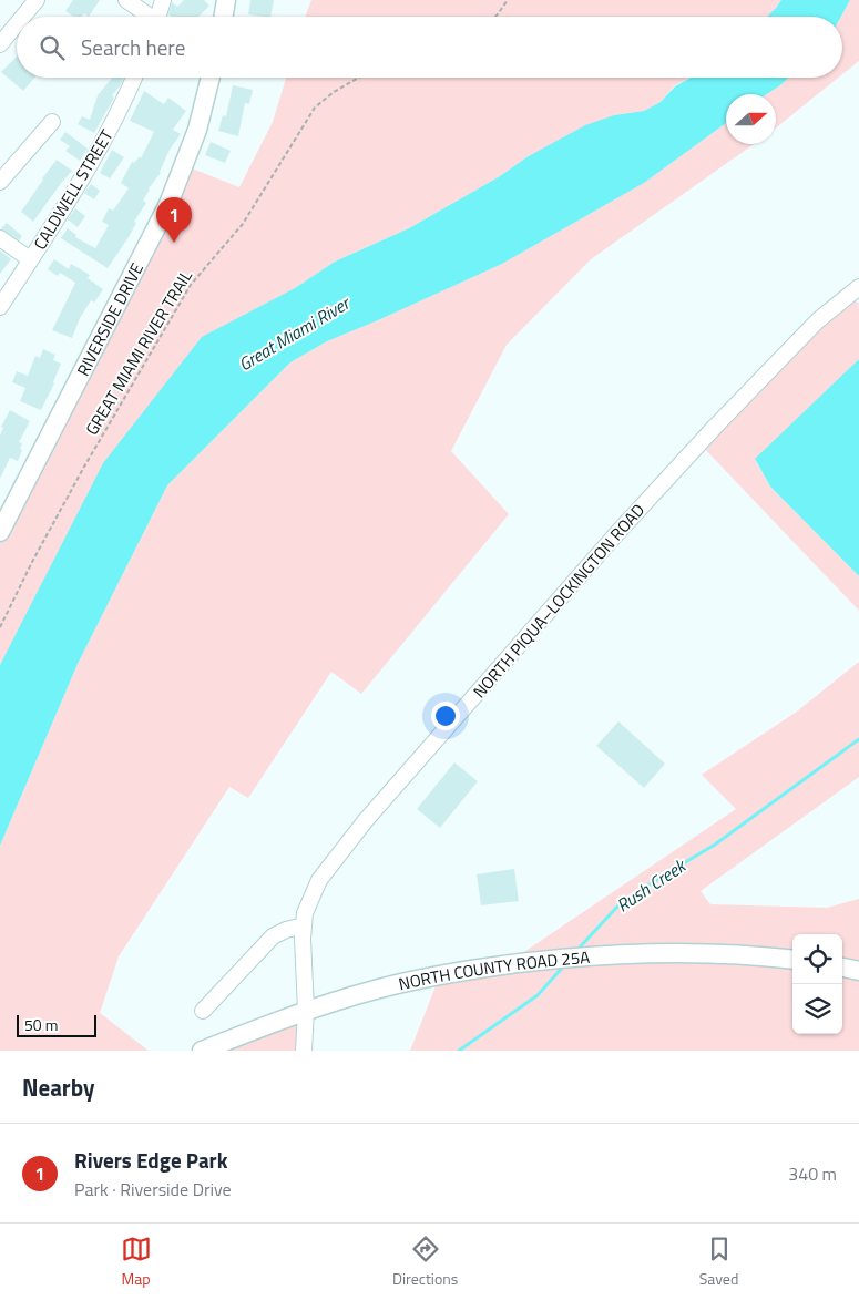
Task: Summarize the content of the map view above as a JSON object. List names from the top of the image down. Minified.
{"streets":{"main road":["RIVERSIDE DRIVE","NORTH COUNTY ROAD 25A"],"street":["CALDWELL STREET","NORTH PIQUA–LOCKINGTON ROAD"],"path":["GREAT MIAMI RIVER TRAIL"]},"crossings":[["NORTH PIQUA–LOCKINGTON ROAD","NORTH COUNTY ROAD 25A"]],"water":["Great Miami River","Rush Creek"],"scale_bar":"50 m","north":"right","page":{"search":"Search here","pins":"1","scale":"50 m","heading":"Nearby","list":[{"mark":"1","name":"Rivers Edge Park","note":"Park · Riverside Drive","value":"340 m"}],"nav":["Map","Directions","Saved"]}}
